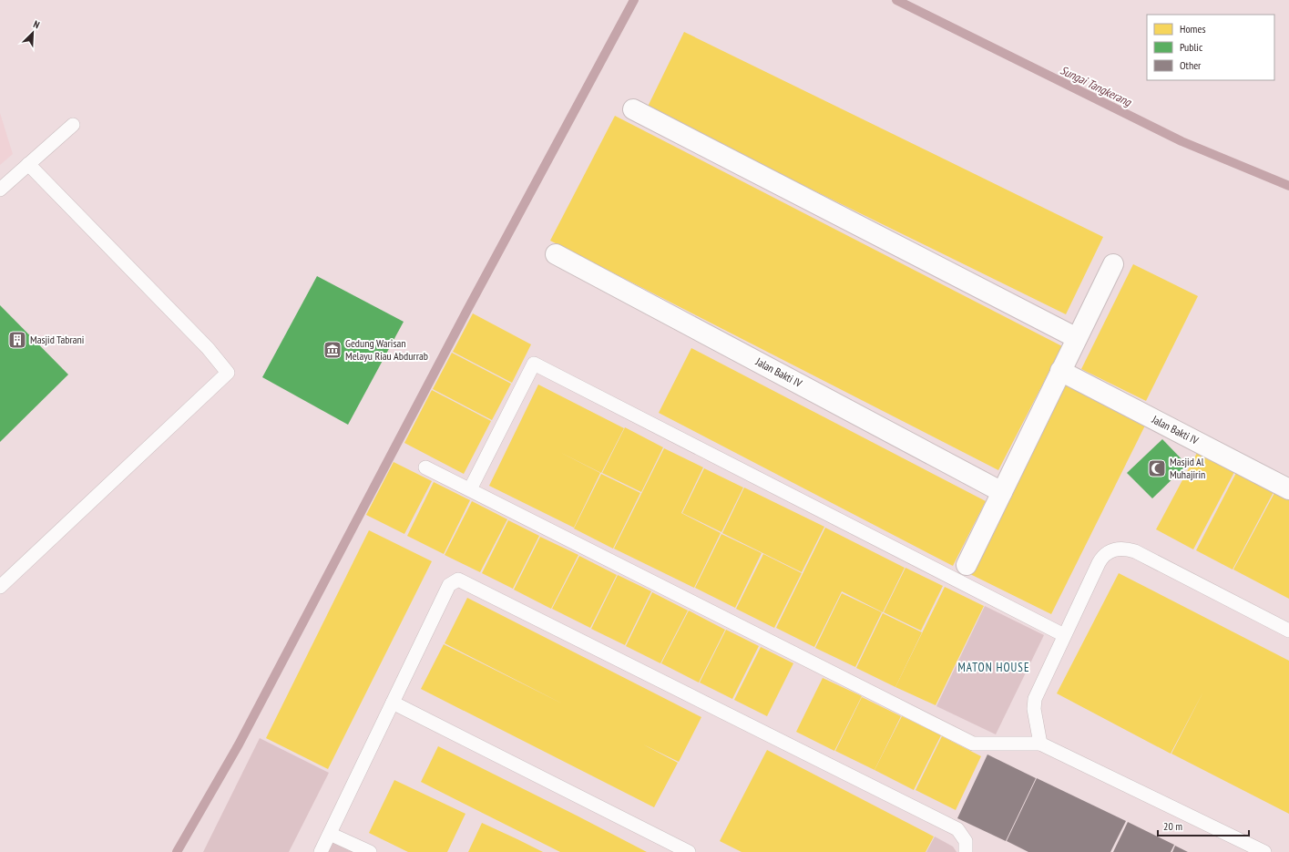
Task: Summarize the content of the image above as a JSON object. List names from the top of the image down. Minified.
{"streets":{"street":["Jalan Bakti IV"]},"districts":["MATON HOUSE"],"water":["Sungai Tangkerang"],"places":{"building":["Masjid Tabrani"],"museum":["Gedung Warisan Melayu Riau Abdurrab"],"mosque":["Masjid Al Muhajirin"]},"legend":["Homes","Public","Other"],"scale_bar":"20 m","north":"top right"}
